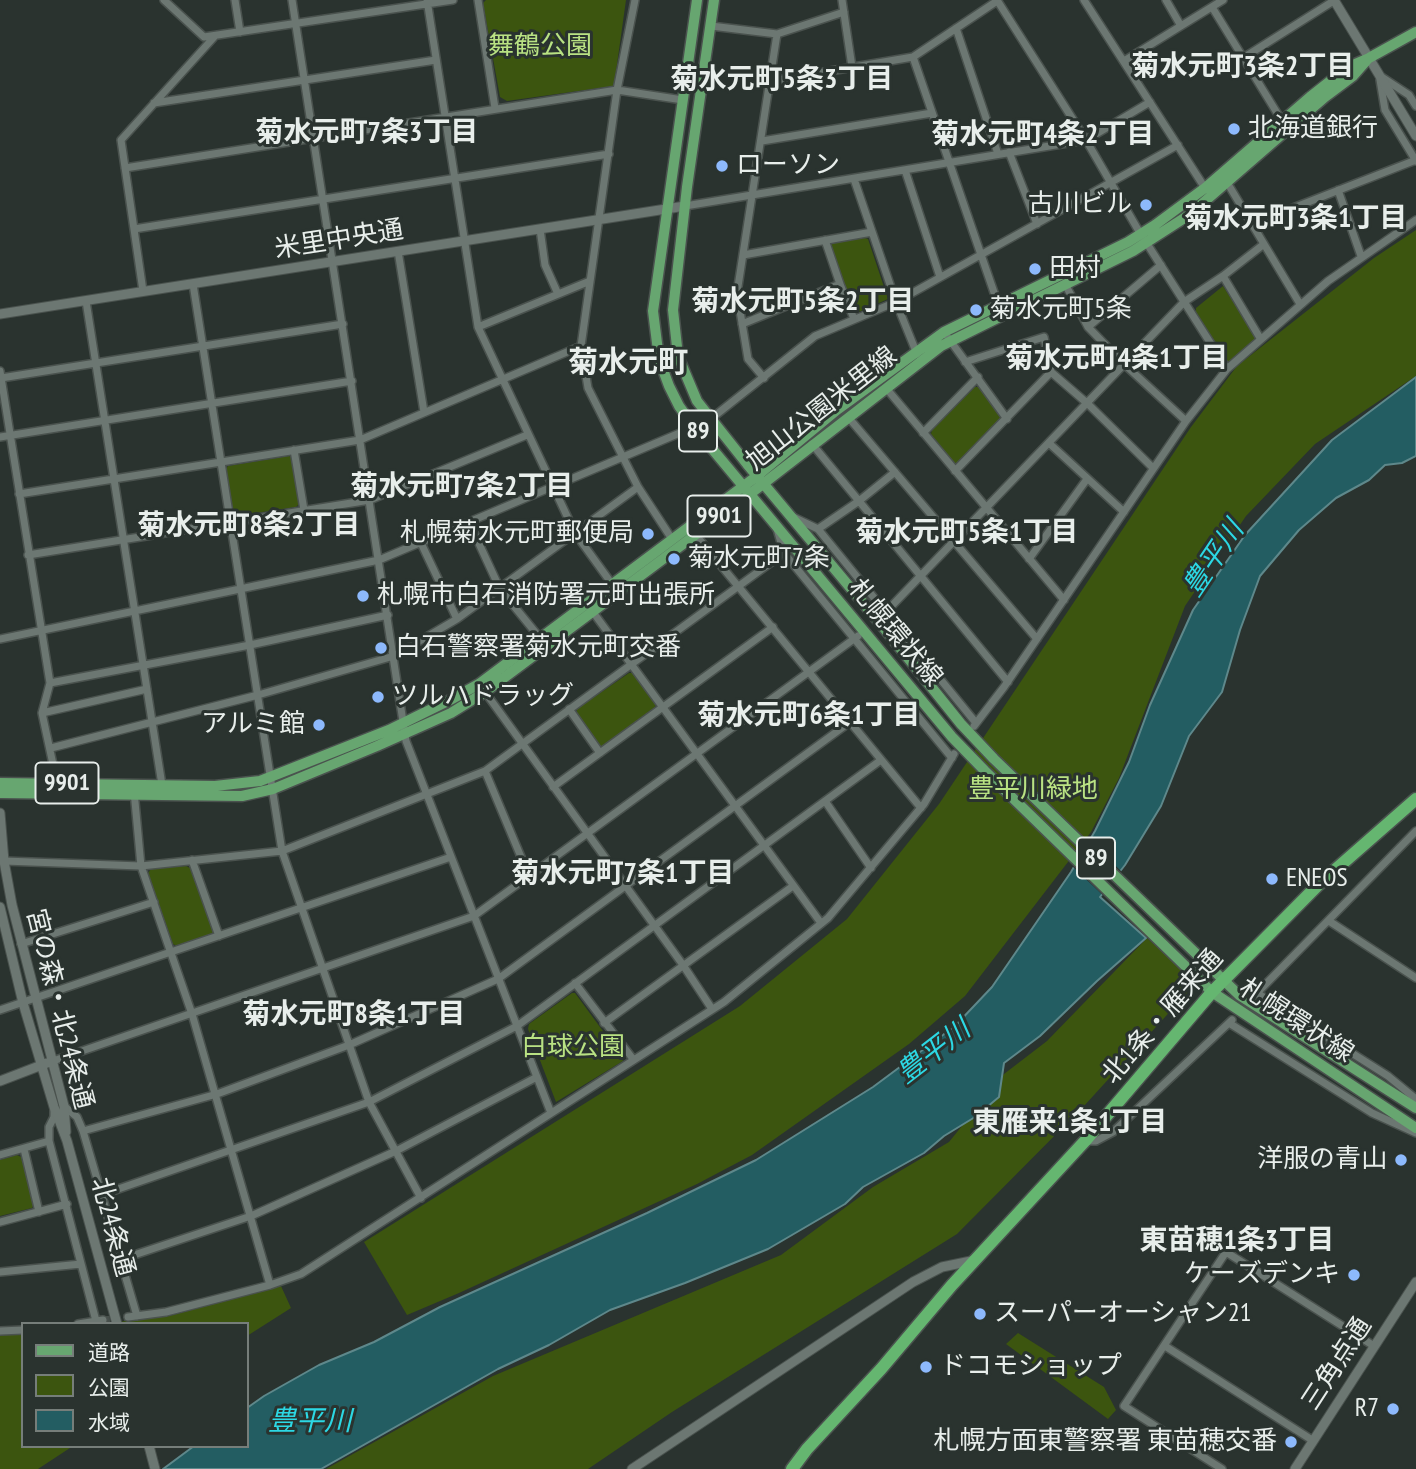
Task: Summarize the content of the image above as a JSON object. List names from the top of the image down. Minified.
{"streets":{"highway":["北1条・雁来通"],"main road":["旭山公園米里線","89","9901","札幌環状線"],"street":["米里中央通","宮の森・北24条通","北24条通","三角点通"]},"crossings":[["米里中央通","札幌環状線"],["旭山公園米里線","札幌環状線"],["札幌環状線","北1条・雁来通"],["宮の森・北24条通","北24条通"]],"districts":["菊水元町3条2丁目","菊水元町5条3丁目","菊水元町7条3丁目","菊水元町4条2丁目","菊水元町3条1丁目","菊水元町5条2丁目","菊水元町4条1丁目","菊水元町","菊水元町7条2丁目","菊水元町8条2丁目","菊水元町5条1丁目","菊水元町6条1丁目","菊水元町7条1丁目","菊水元町8条1丁目","東雁来1条1丁目","東苗穂1条3丁目"],"water":["豊平川"],"parks":["舞鶴公園","豊平川緑地","白球公園"],"places":["北海道銀行","ローソン","古川ビル","田村","菊水元町5条","札幌菊水元町郵便局","菊水元町7条","札幌市白石消防署元町出張所","白石警察署菊水元町交番","ツルハドラッグ","アルミ館","ENEOS","洋服の青山","ケーズデンキ","スーパーオーシャン21","ドコモショップ","R7","札幌方面東警察署 東苗穂交番"],"legend":["道路","公園","水域"]}
